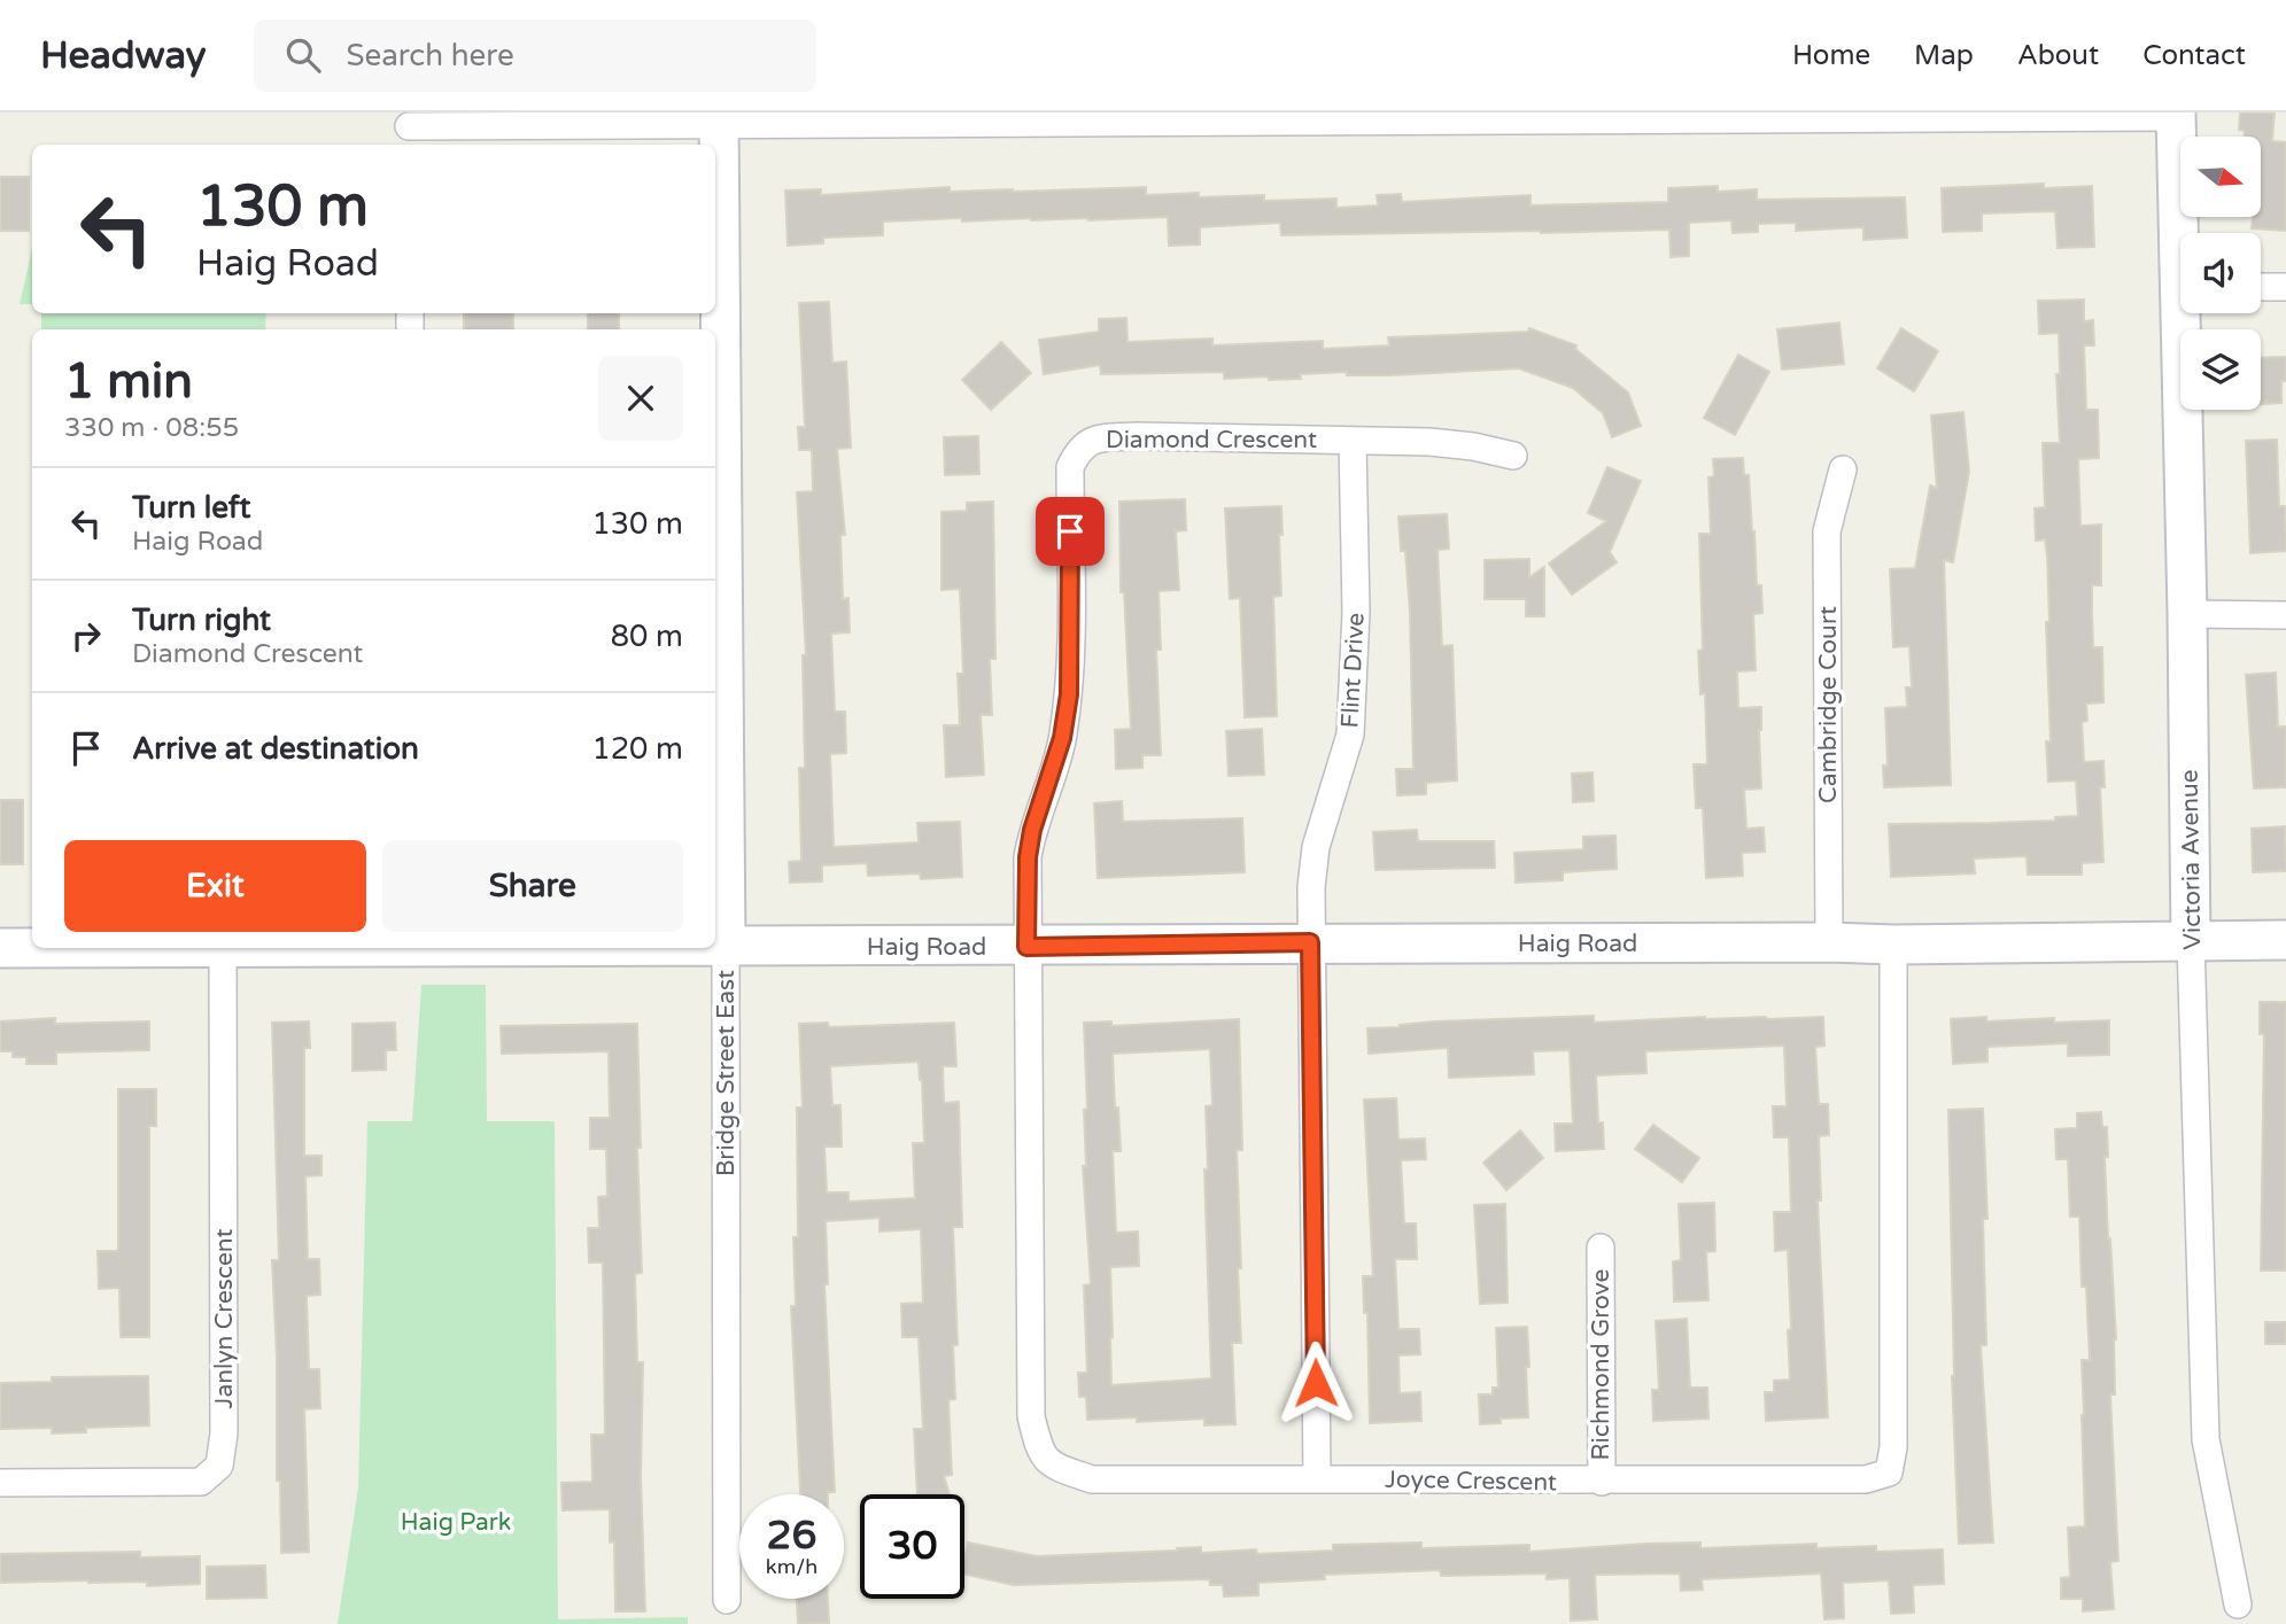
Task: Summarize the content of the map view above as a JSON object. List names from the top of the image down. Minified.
{"streets":{"street":["Diamond Crescent","Flint Drive","Cambridge Court","Victoria Avenue","Haig Road","Bridge Street East","Janlyn Crescent","Richmond Grove","Joyce Crescent"]},"crossings":[["Diamond Crescent","Flint Drive"],["Diamond Crescent","Haig Road"],["Diamond Crescent","Joyce Crescent"],["Flint Drive","Haig Road"],["Flint Drive","Joyce Crescent"],["Cambridge Court","Haig Road"],["Victoria Avenue","Haig Road"],["Haig Road","Bridge Street East"],["Haig Road","Joyce Crescent"],["Richmond Grove","Joyce Crescent"]],"parks":["Haig Park"],"north":"right","page":{"header":"Headway","search":"Search here","nav":["Home","Map","About","Contact"],"turn":["130 m","Haig Road"],"heading":["1 min","330 m · 08:55"],"list":[{"name":"Turn left","note":"Haig Road","value":"130 m"},{"name":"Turn right","note":"Diamond Crescent","value":"80 m"},{"name":"Arrive at destination","value":"120 m"}],"buttons":["Exit","Share"],"speed":"26 km/h","limit":"30"}}
